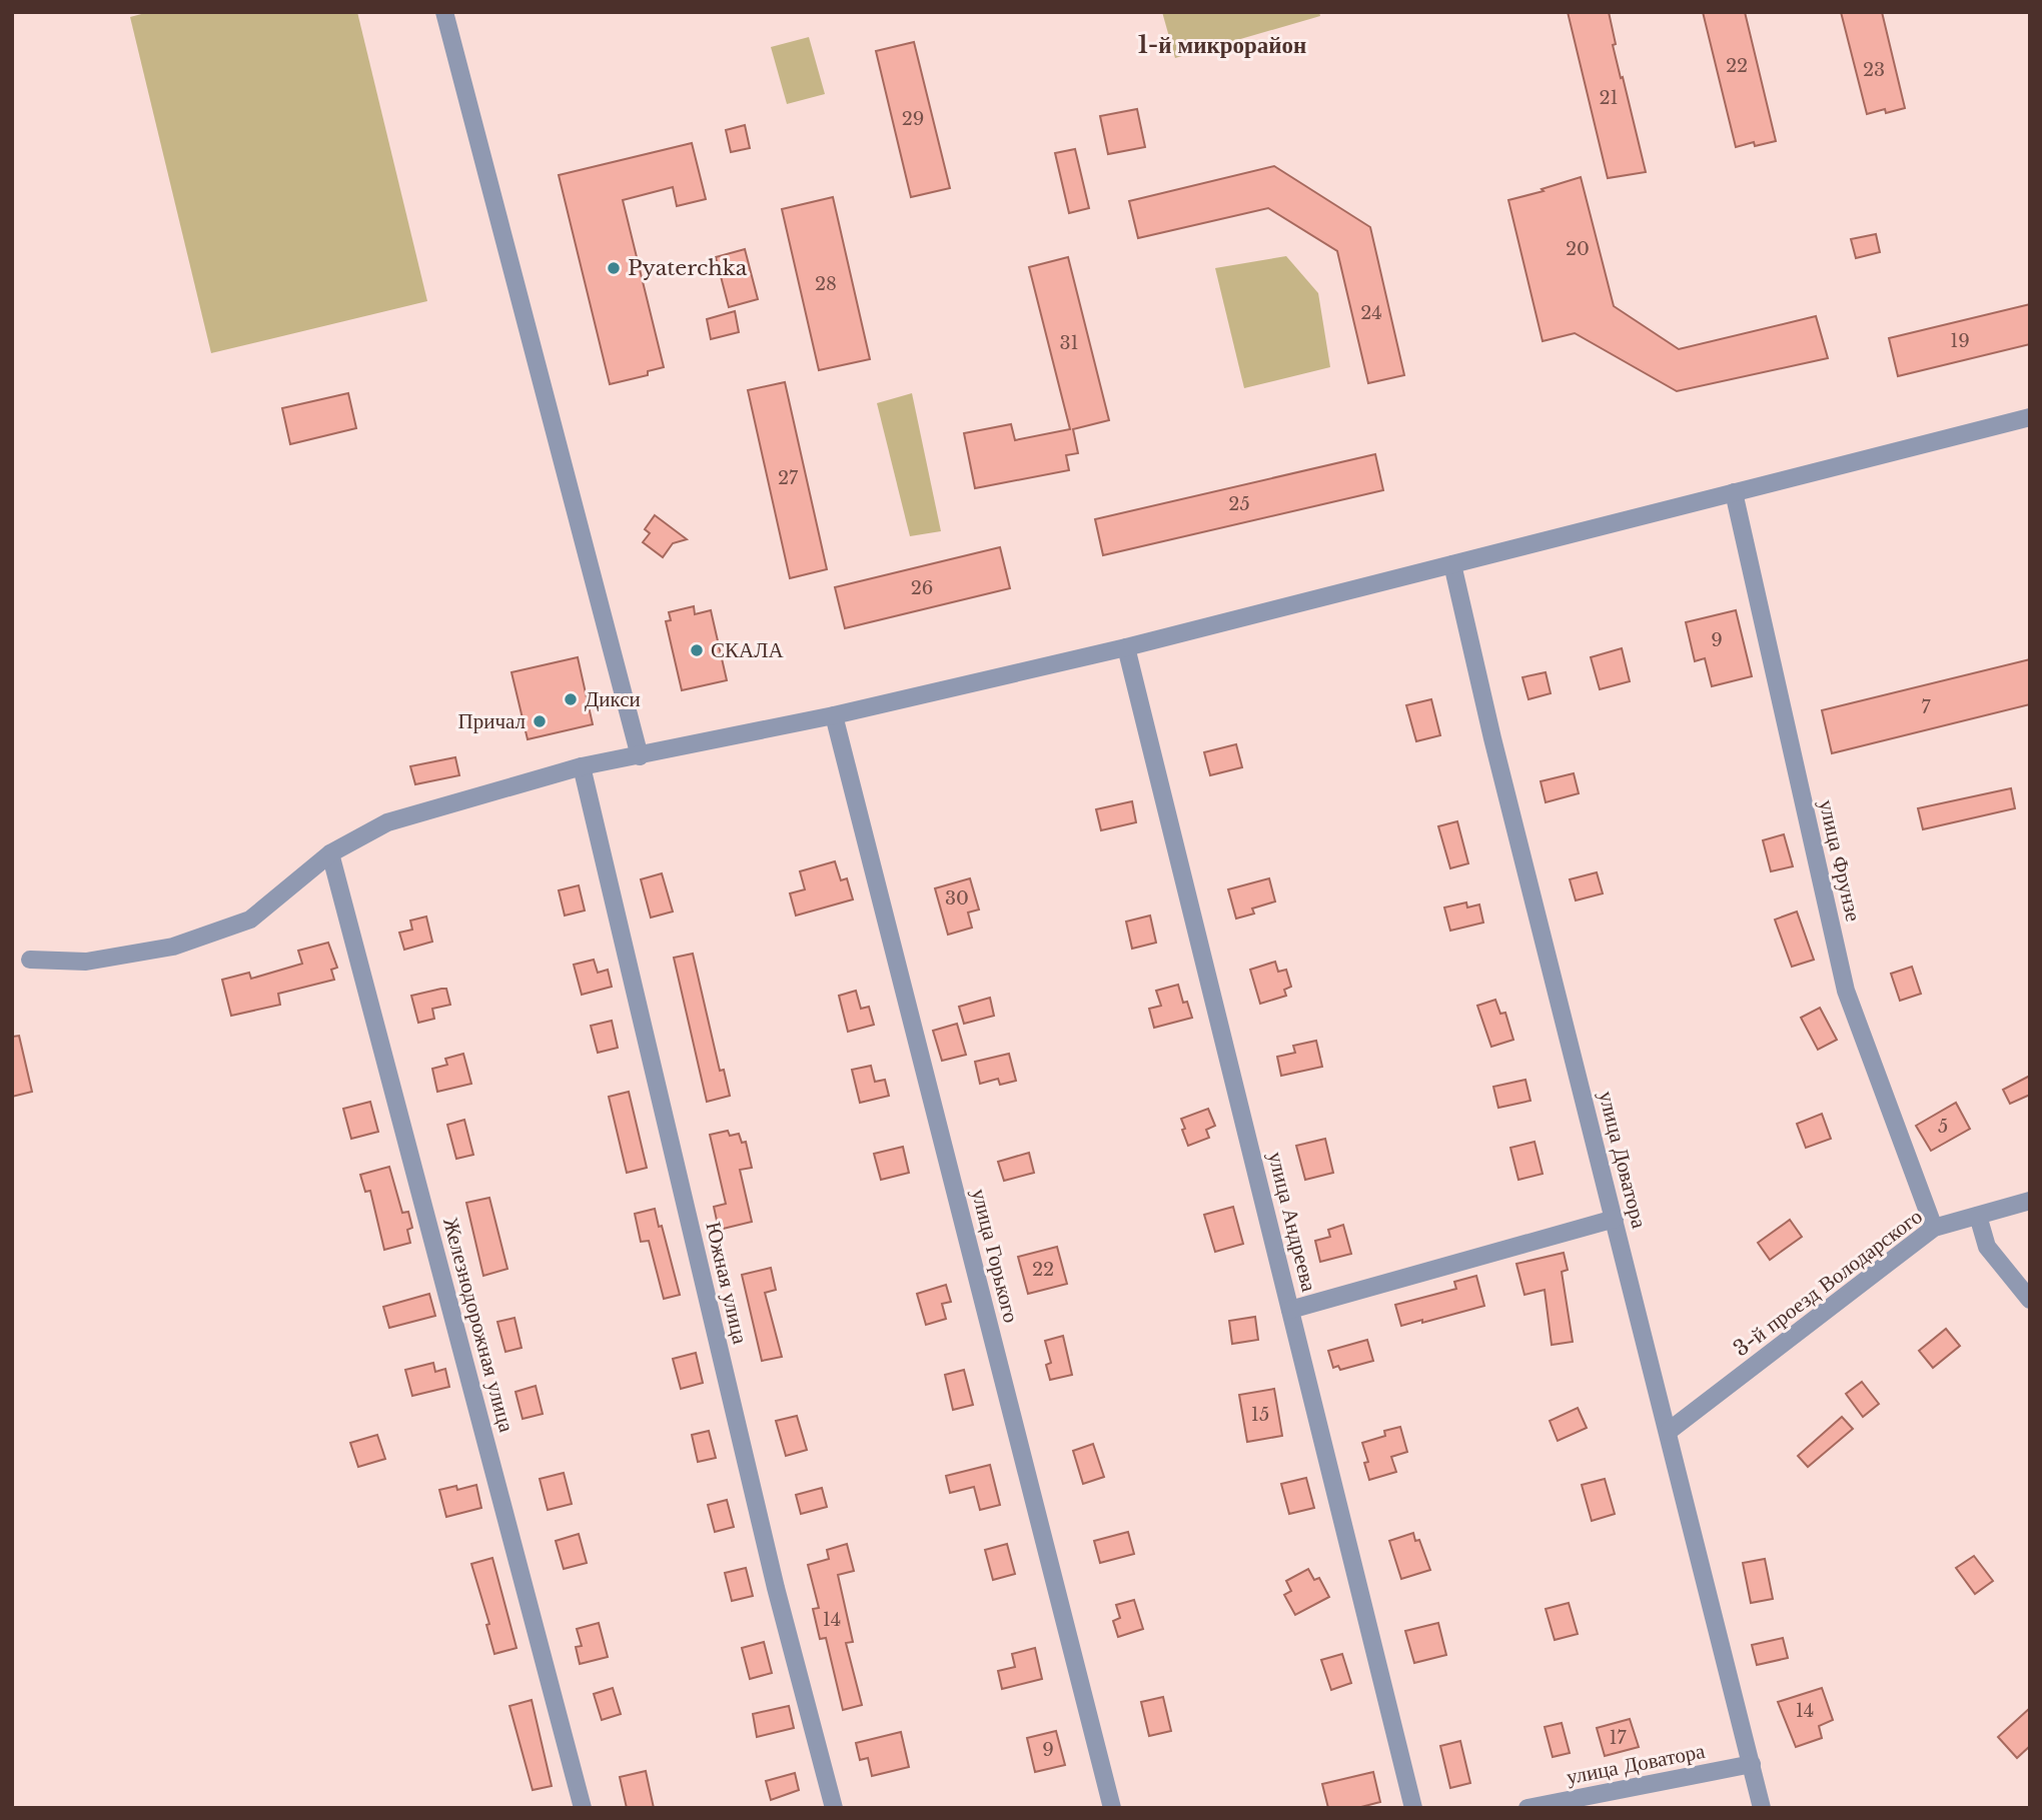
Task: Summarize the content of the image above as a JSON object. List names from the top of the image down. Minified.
{"streets":{"street":["улица Фрунзе","улица Доватора","улица Андреева","улица Горького","Южная улица","3-й проезд Володарского","Железнодорожная улица"]},"crossings":[["улица Фрунзе","3-й проезд Володарского"],["улица Доватора","3-й проезд Володарского"]],"districts":["1-й микрорайон"],"places":["Pyaterchka","СКАЛА","Дикси","Причал"],"house_numbers":["22","23","21","29","20","28","24","19","31","27","25","26","9","7","30","5","22","15","14","14","17","9"]}
